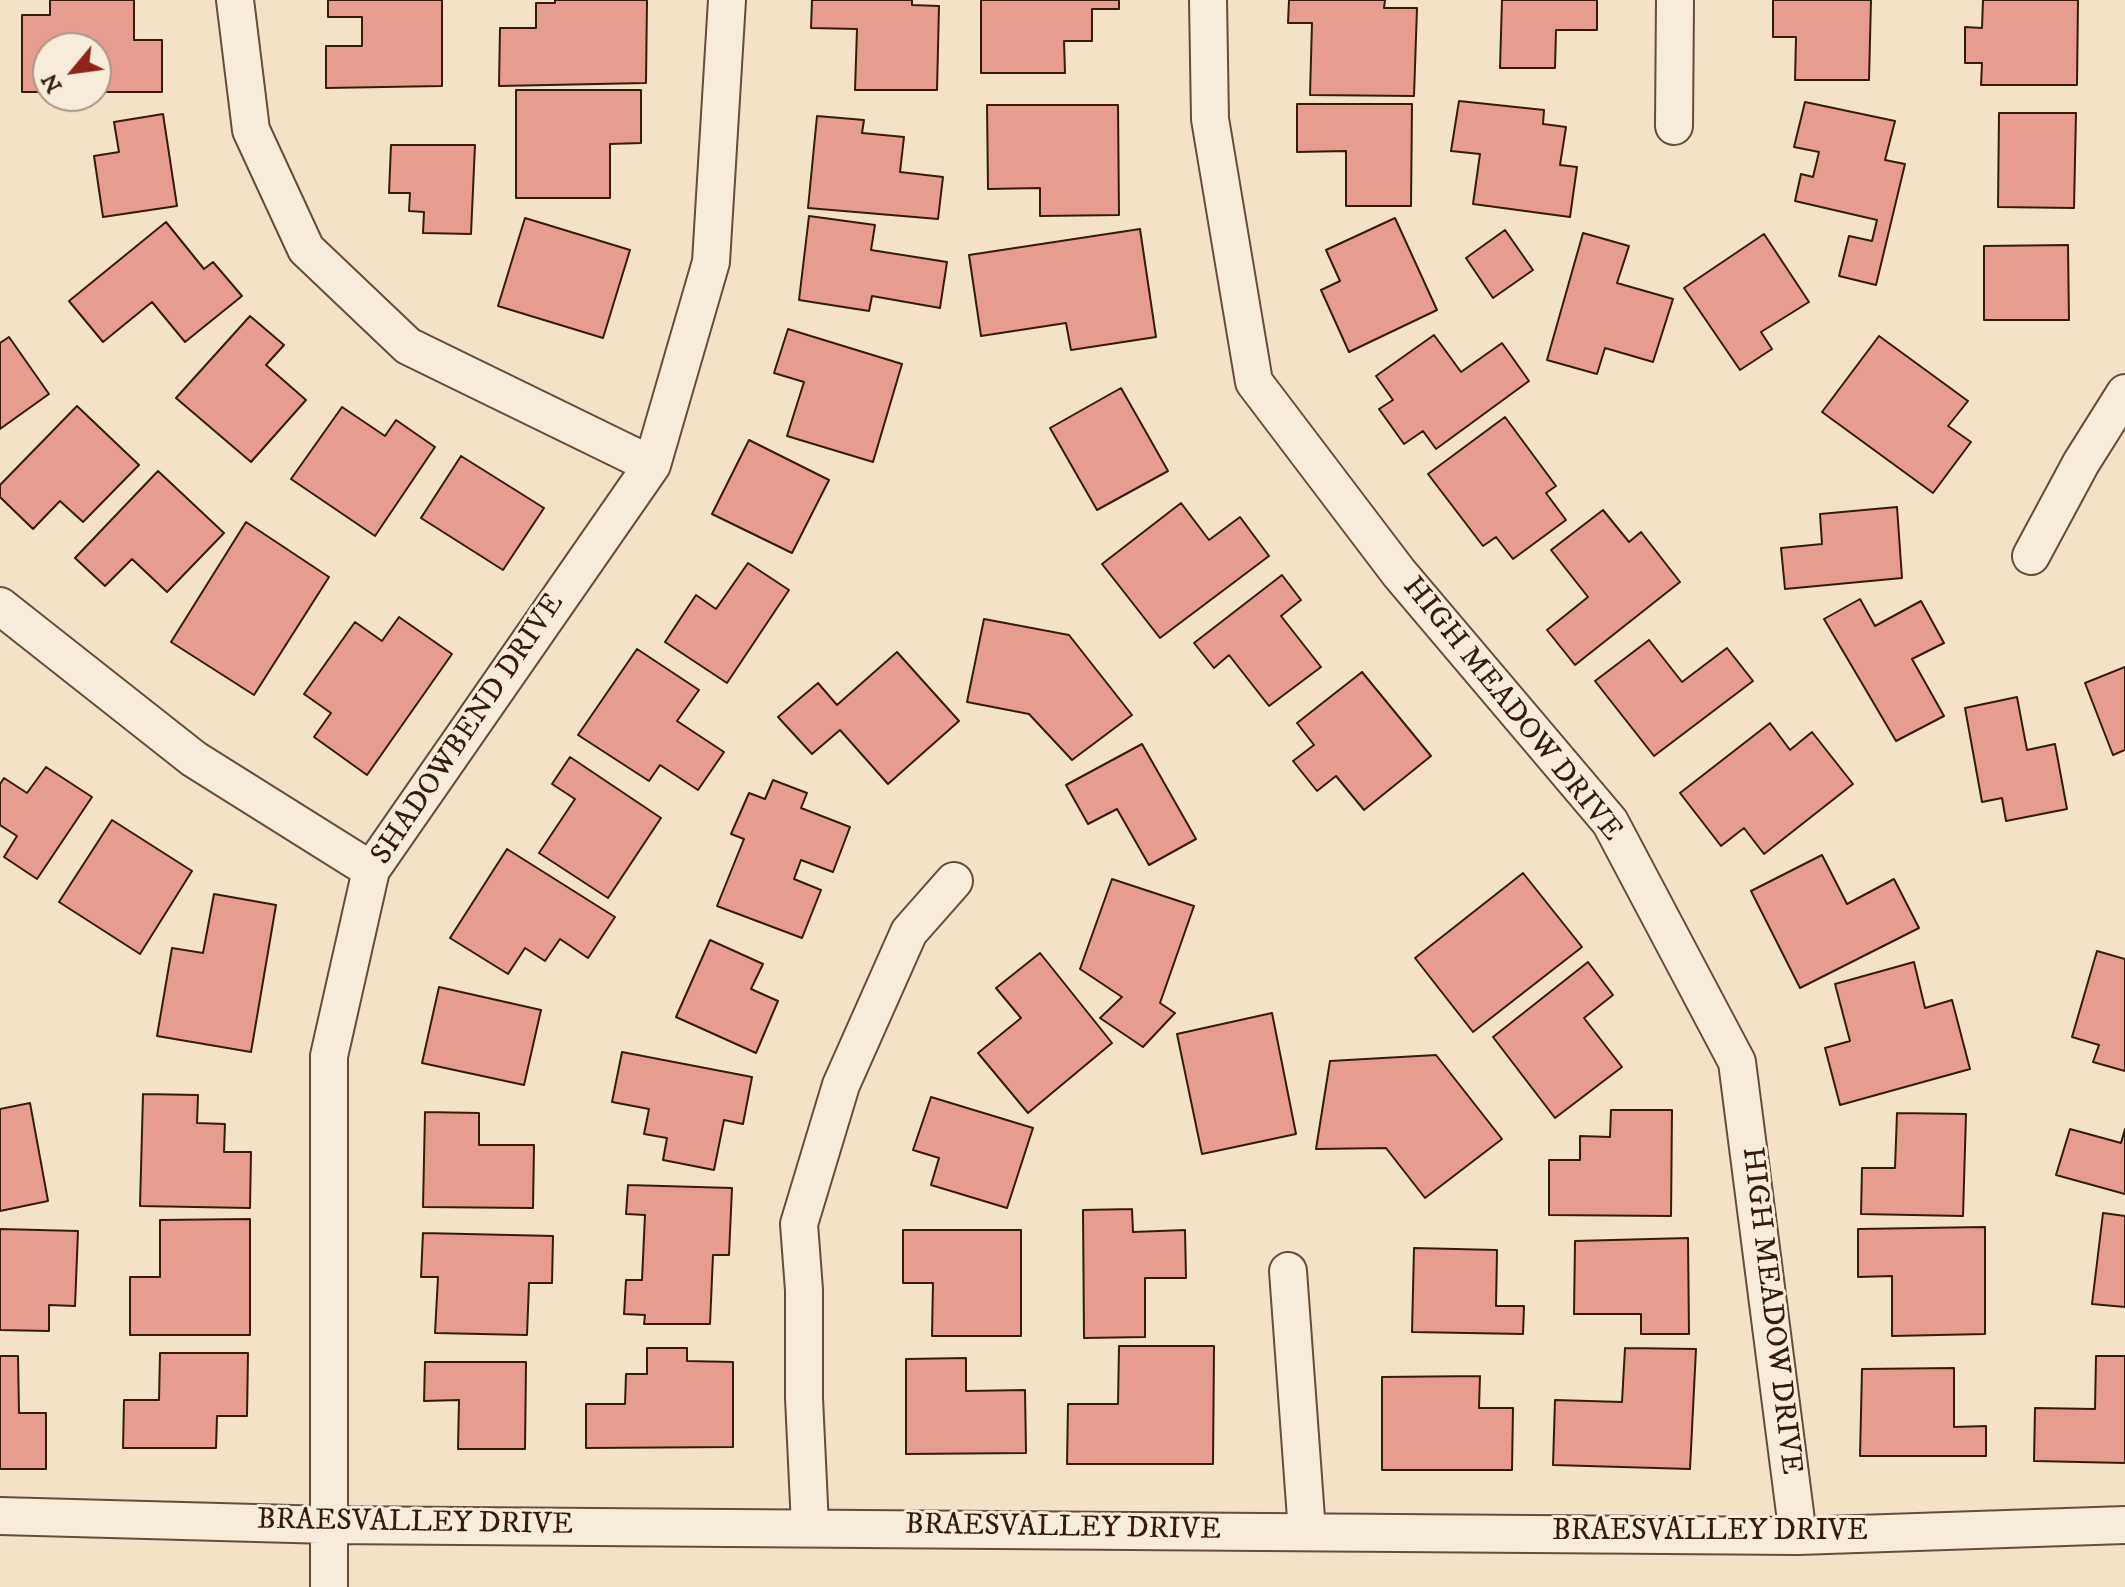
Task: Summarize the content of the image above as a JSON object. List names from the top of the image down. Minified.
{"streets":{"street":["HIGH MEADOW DRIVE","SHADOWBEND DRIVE","BRAESVALLEY DRIVE"]},"crossings":[["HIGH MEADOW DRIVE","BRAESVALLEY DRIVE"],["SHADOWBEND DRIVE","BRAESVALLEY DRIVE"]],"north":"bottom left"}
